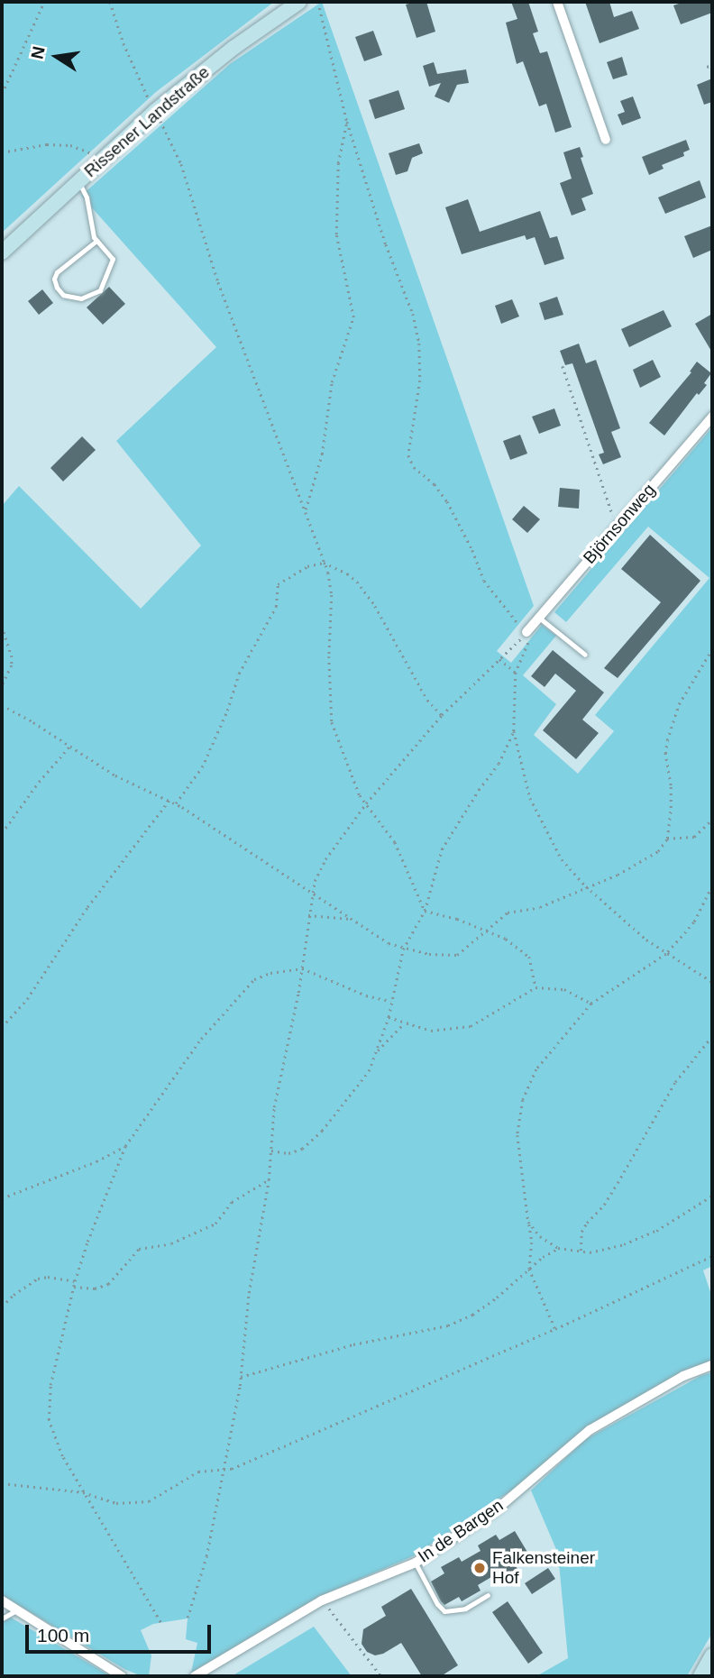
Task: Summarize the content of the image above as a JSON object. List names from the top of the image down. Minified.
{"streets":{"main road":["Rissener Landstraße"],"street":["Björnsonweg","In de Bargen"]},"places":["Falkensteiner Hof"],"scale_bar":"100 m","north":"left"}
